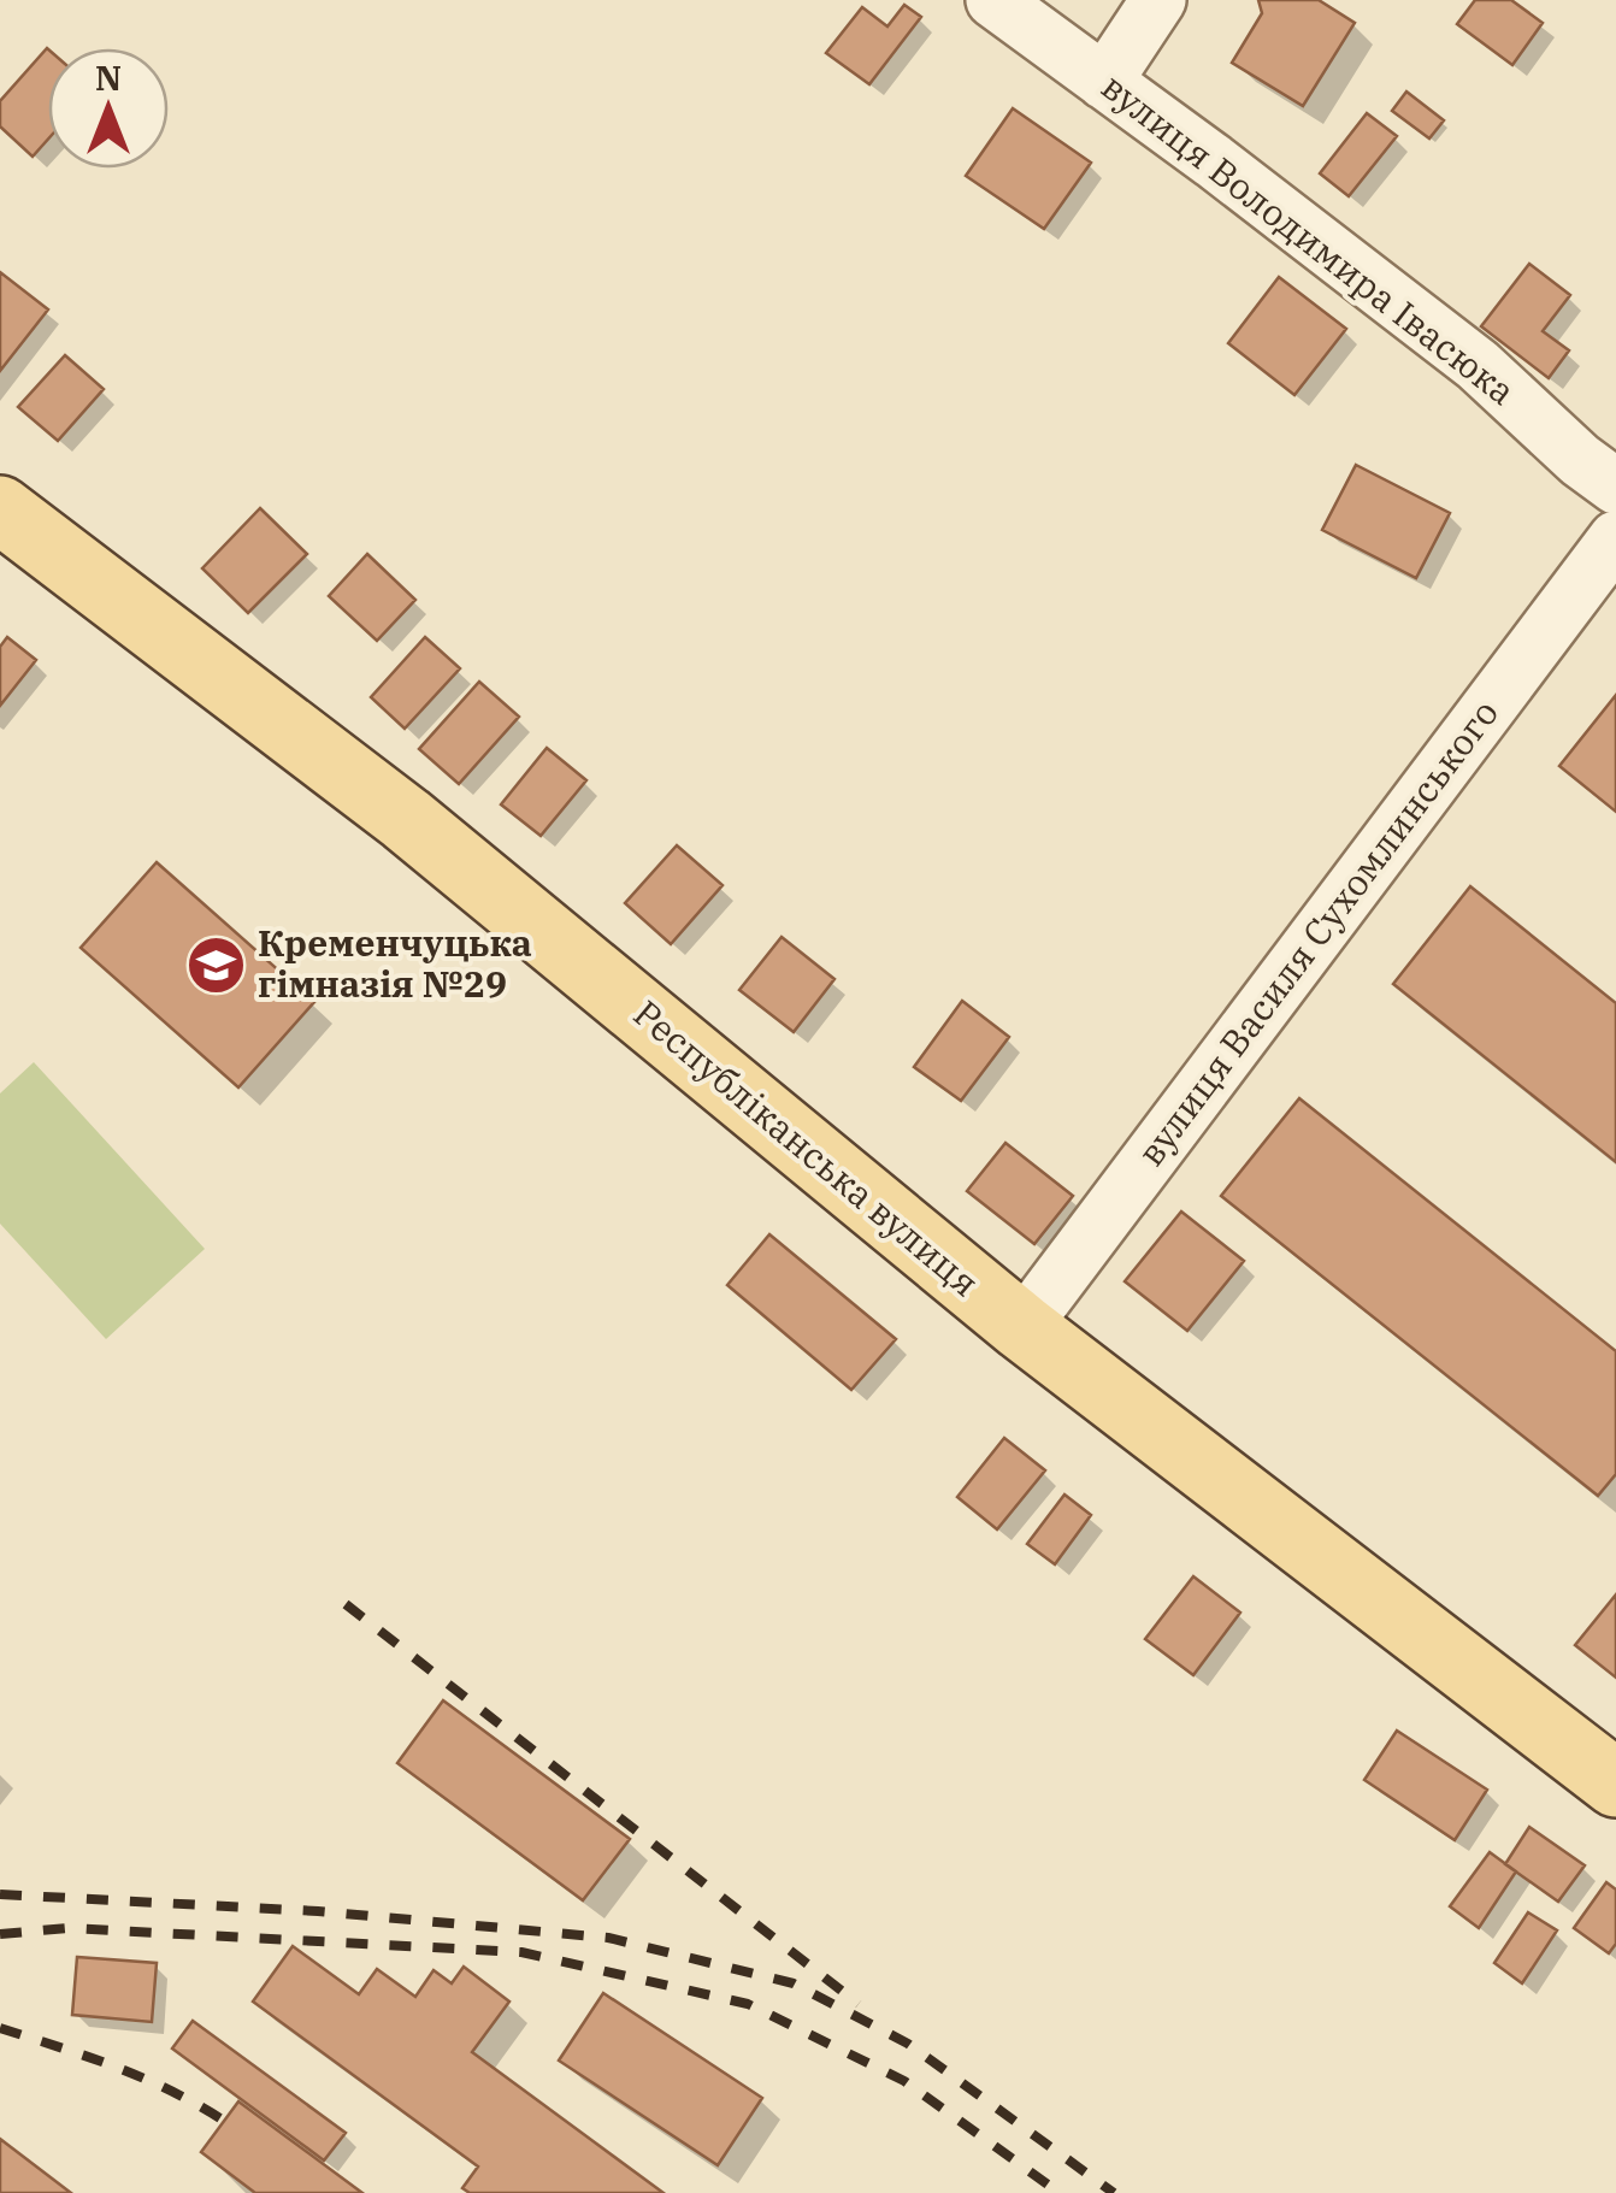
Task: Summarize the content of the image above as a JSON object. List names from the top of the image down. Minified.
{"streets":{"main road":["Республіканська вулиця"],"street":["вулиця Володимира Івасюка","вулиця Василя Сухомлинського"]},"crossings":[["вулиця Василя Сухомлинського","Республіканська вулиця"]],"places":{"school or university":["Кременчуцька гімназія №29"]},"north":"top"}
